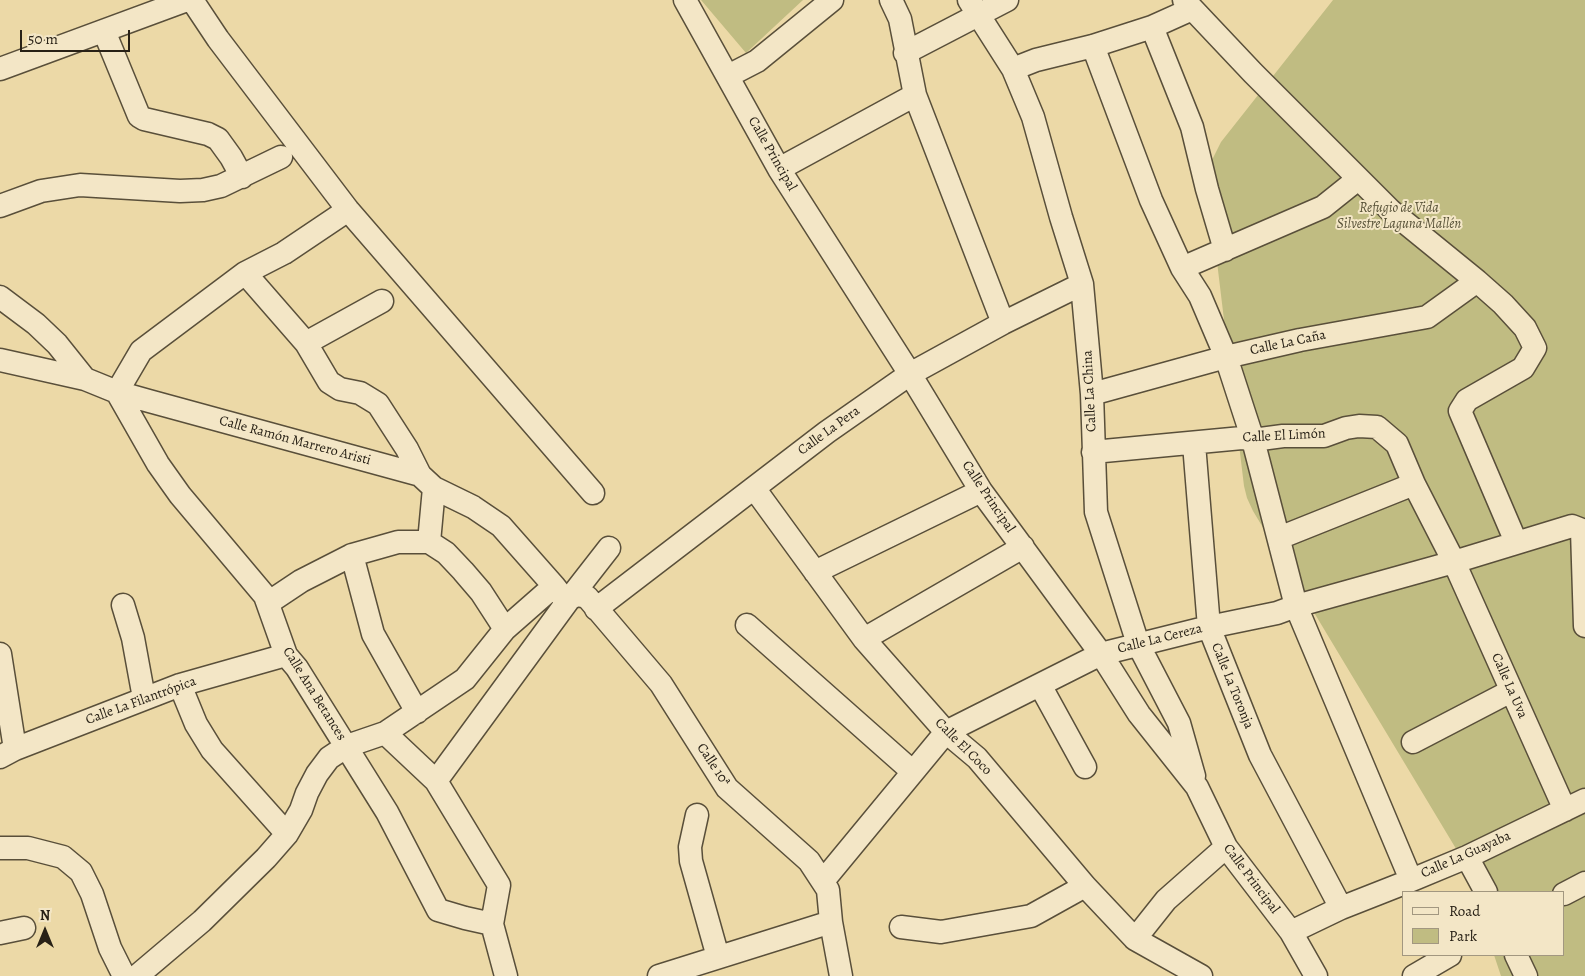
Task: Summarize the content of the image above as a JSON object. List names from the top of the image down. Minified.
{"streets":{"street":["Calle Principal","Calle La Caña","Calle La China","Calle La Pera","Calle El Limón","Calle Ramón Marrero Aristi","Calle La Cereza","Calle La Toronja","Calle La Uva","Calle Ana Betances","Calle La Filantrópica","Calle El Coco","Calle 10ª","Calle La Guayaba"]},"crossings":[["Calle Principal","Calle La China"],["Calle Principal","Calle La Pera"],["Calle Principal","Calle La Cereza"],["Calle Principal","Calle La Guayaba"],["Calle La Caña","Calle La China"],["Calle La China","Calle La Pera"],["Calle La China","Calle El Limón"],["Calle La China","Calle La Cereza"],["Calle La Pera","Calle El Coco"],["Calle La Pera","Calle 10ª"],["Calle El Limón","Calle La Cereza"],["Calle El Limón","Calle La Toronja"],["Calle El Limón","Calle La Uva"],["Calle Ramón Marrero Aristi","Calle Ana Betances"],["Calle Ramón Marrero Aristi","Calle 10ª"],["Calle La Cereza","Calle La Toronja"],["Calle La Cereza","Calle La Uva"],["Calle La Cereza","Calle El Coco"],["Calle La Cereza","Calle 10ª"],["Calle La Toronja","Calle La Guayaba"],["Calle La Uva","Calle La Guayaba"],["Calle Ana Betances","Calle La Filantrópica"]],"parks":["Refugio de Vida Silvestre Laguna Mallén"],"legend":["Road","Park"],"scale_bar":"50 m","north":"top"}
